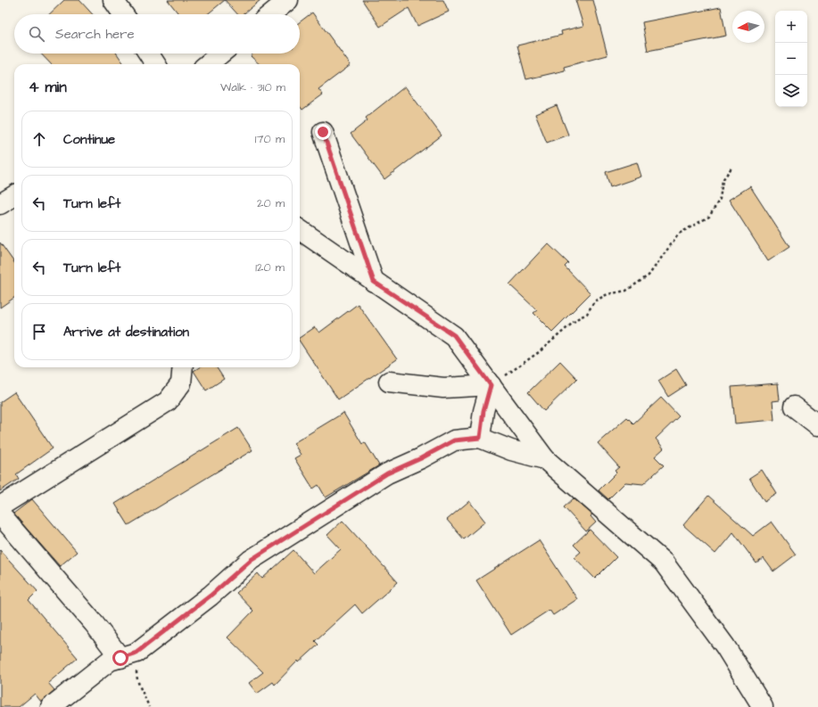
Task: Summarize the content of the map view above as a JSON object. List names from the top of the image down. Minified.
{"north":"left","page":{"map_buttons":["+","−"],"search":"Search here","heading":["4 min","Walk · 310 m"],"list":[["Continue","170 m"],["Turn left","20 m"],["Turn left","120 m"],"Arrive at destination"]}}
